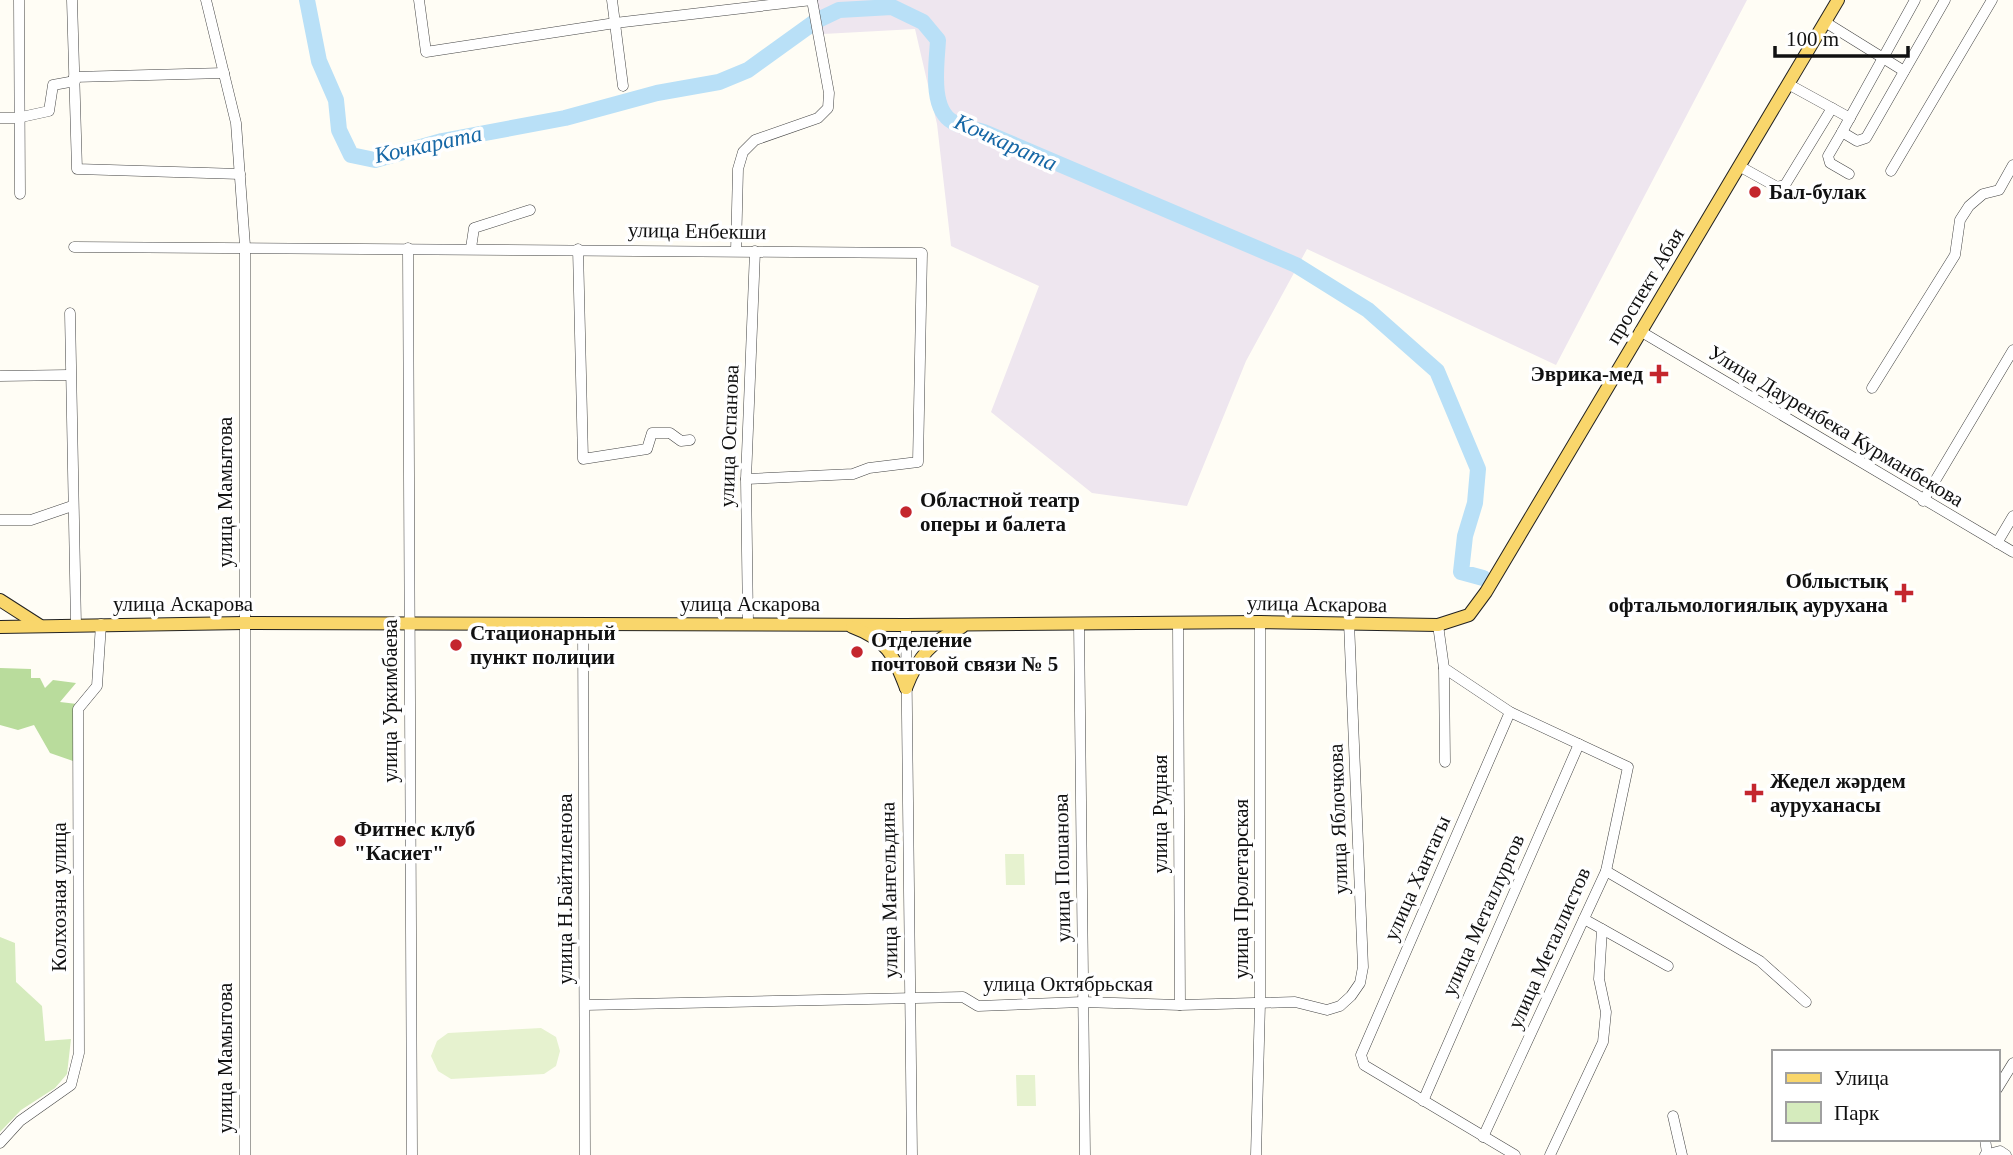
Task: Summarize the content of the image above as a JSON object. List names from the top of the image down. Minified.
{"streets":{"main road":["проспект Абая","улица Аскарова"],"street":["улица Енбекши","Улица Дауренбека Курманбекова","улица Оспанова","улица Мамытова","улица Уркимбаева","улица Рудная","улица Яблочкова","улица Пошанова","улица Хантагы","улица Н.Байтиленова","улица Пролетарская","улица Мангельдина","Колхозная улица","улица Металлургов","улица Металлистов","улица Октябрьская"]},"crossings":[["улица Енбекши","улица Оспанова"],["улица Енбекши","улица Мамытова"],["улица Енбекши","улица Уркимбаева"],["проспект Абая","Улица Дауренбека Курманбекова"],["проспект Абая","улица Аскарова"],["улица Оспанова","улица Аскарова"],["улица Мамытова","улица Аскарова"],["улица Аскарова","улица Уркимбаева"],["улица Аскарова","улица Рудная"],["улица Аскарова","улица Яблочкова"],["улица Аскарова","улица Пошанова"],["улица Аскарова","улица Н.Байтиленова"],["улица Аскарова","улица Пролетарская"],["улица Аскарова","улица Мангельдина"],["улица Аскарова","Колхозная улица"],["улица Рудная","улица Октябрьская"],["улица Яблочкова","улица Октябрьская"],["улица Пошанова","улица Октябрьская"],["улица Хантагы","улица Металлургов"],["улица Н.Байтиленова","улица Октябрьская"],["улица Пролетарская","улица Октябрьская"],["улица Мангельдина","улица Октябрьская"],["улица Металлургов","улица Металлистов"]],"water":["Кочкарата"],"places":{"other":["Бал-булак","Областной театр оперы и балета","Стационарный пункт полиции","Отделение почтовой связи № 5","Фитнес клуб \"Касиет\""],"health":["Эврика-мед","Облыстық офтальмологиялық аурухана","Жедел жәрдем ауруханасы"]},"legend":["Улица","Парк"],"scale_bar":"100 m"}
